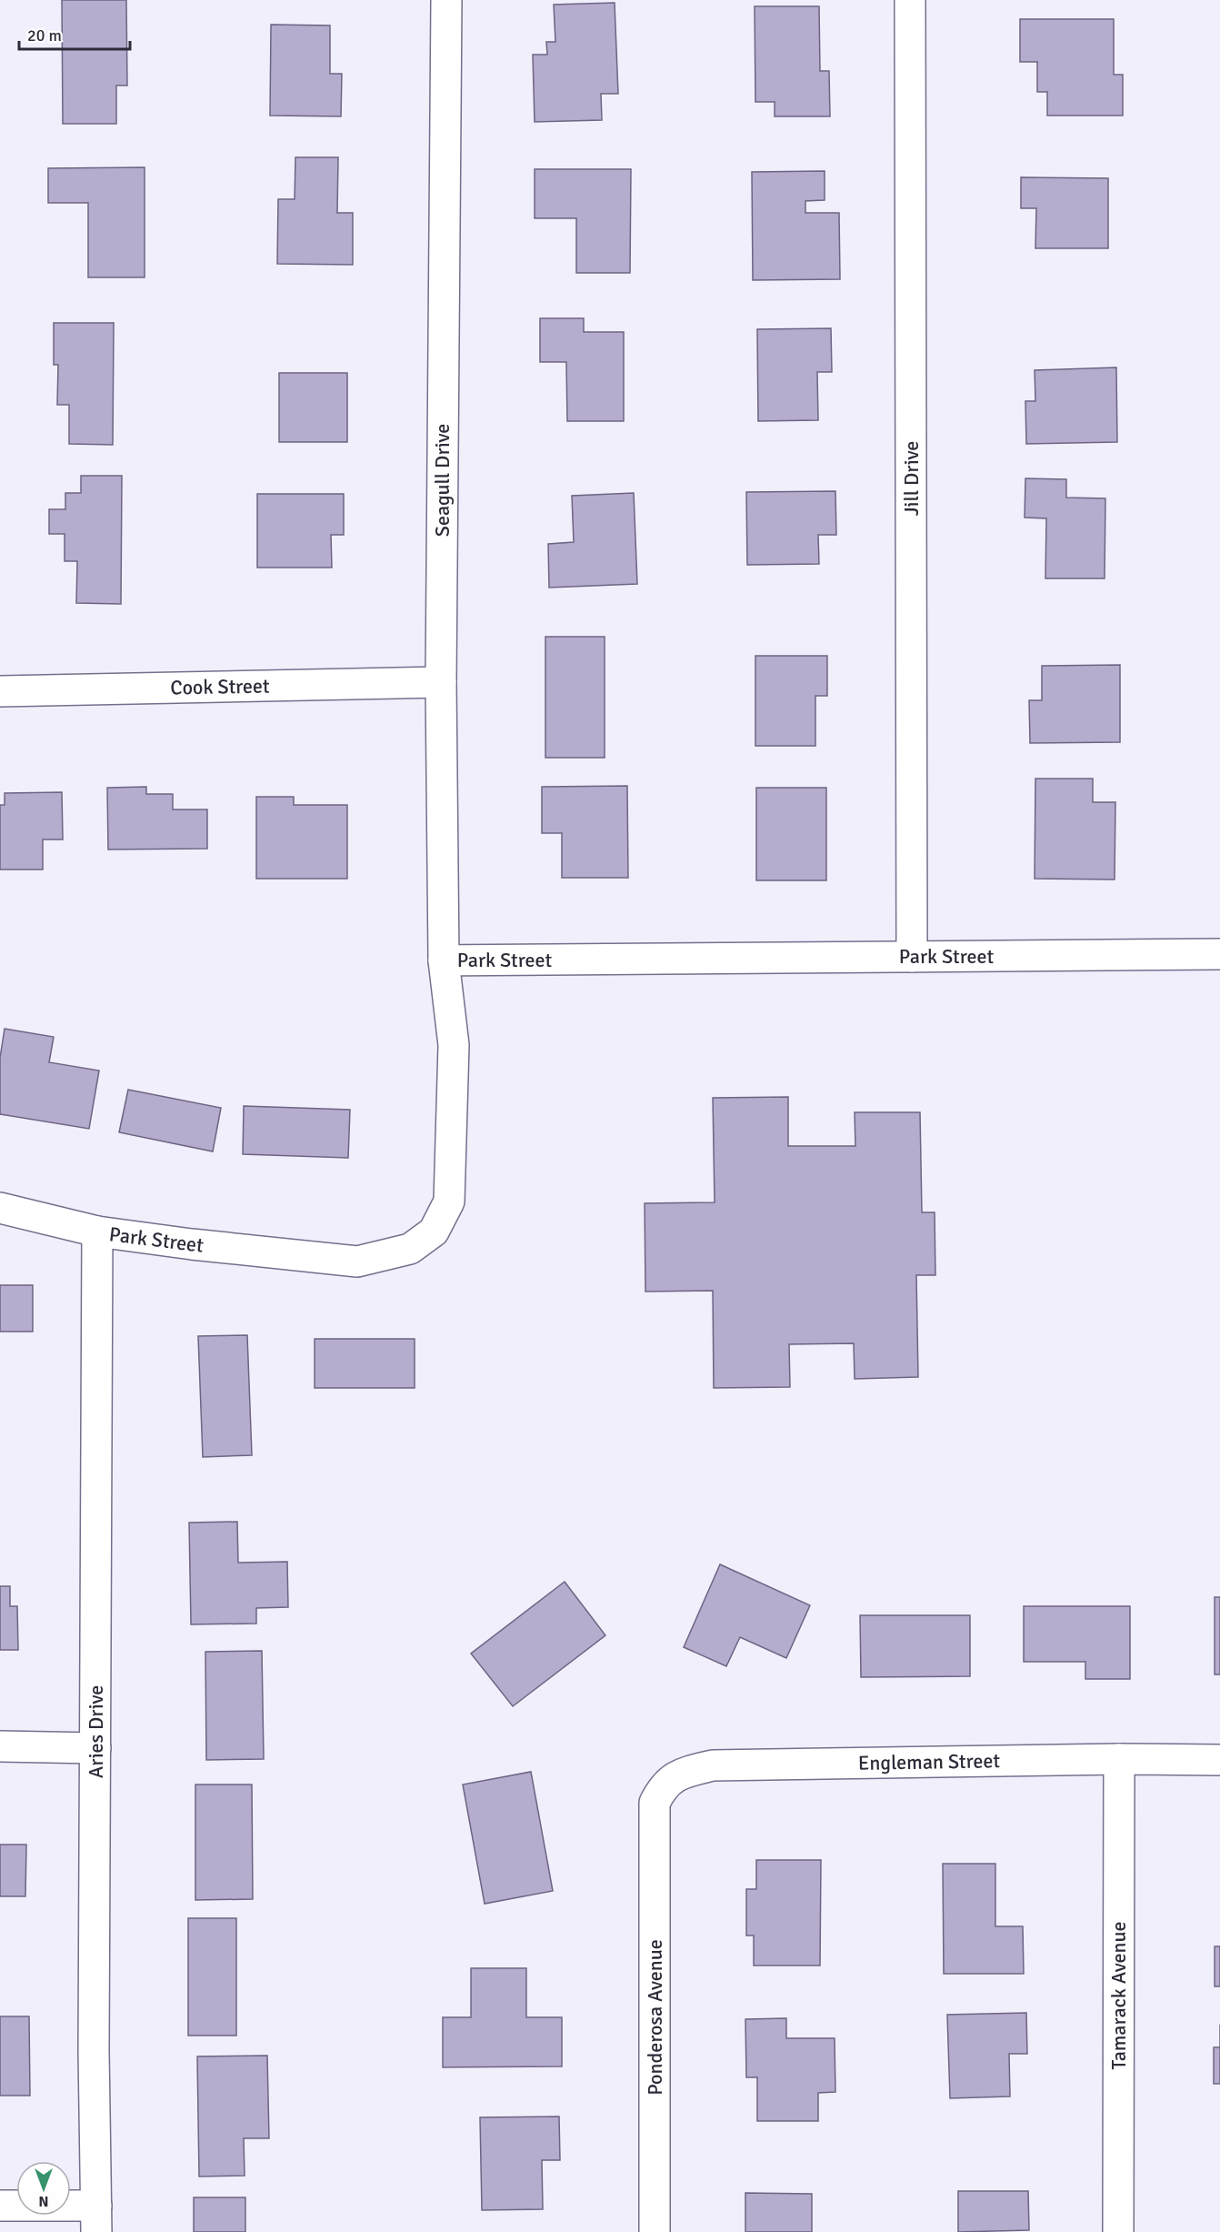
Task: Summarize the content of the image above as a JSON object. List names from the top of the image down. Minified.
{"streets":{"street":["Jill Drive","Seagull Drive","Cook Street","Park Street","Aries Drive","Engleman Street","Tamarack Avenue","Ponderosa Avenue"]},"crossings":[["Jill Drive","Park Street"],["Seagull Drive","Cook Street"],["Seagull Drive","Park Street"],["Park Street","Aries Drive"],["Engleman Street","Tamarack Avenue"],["Engleman Street","Ponderosa Avenue"]],"scale_bar":"20 m","north":"bottom"}
